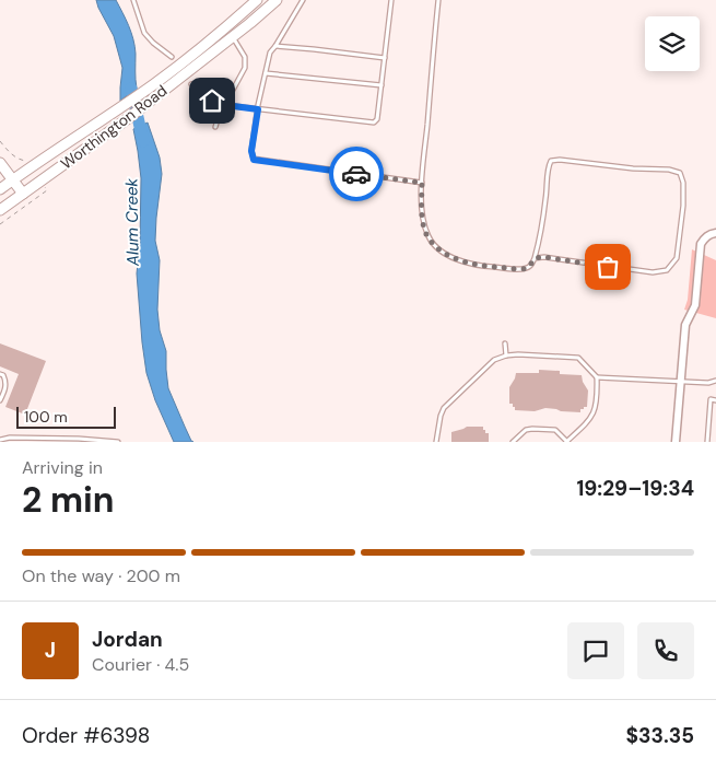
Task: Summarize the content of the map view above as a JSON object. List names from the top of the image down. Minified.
{"streets":{"main road":["Worthington Road"]},"water":["Alum Creek"],"scale_bar":"100 m","page":{"scale":"100 m","heading":["2 min","Arriving in","19:29–19:34"],"panel":["Jordan","Courier · 4.5","Order #6398","$33.35"],"bar":"On the way · 200 m","round":"J"}}
